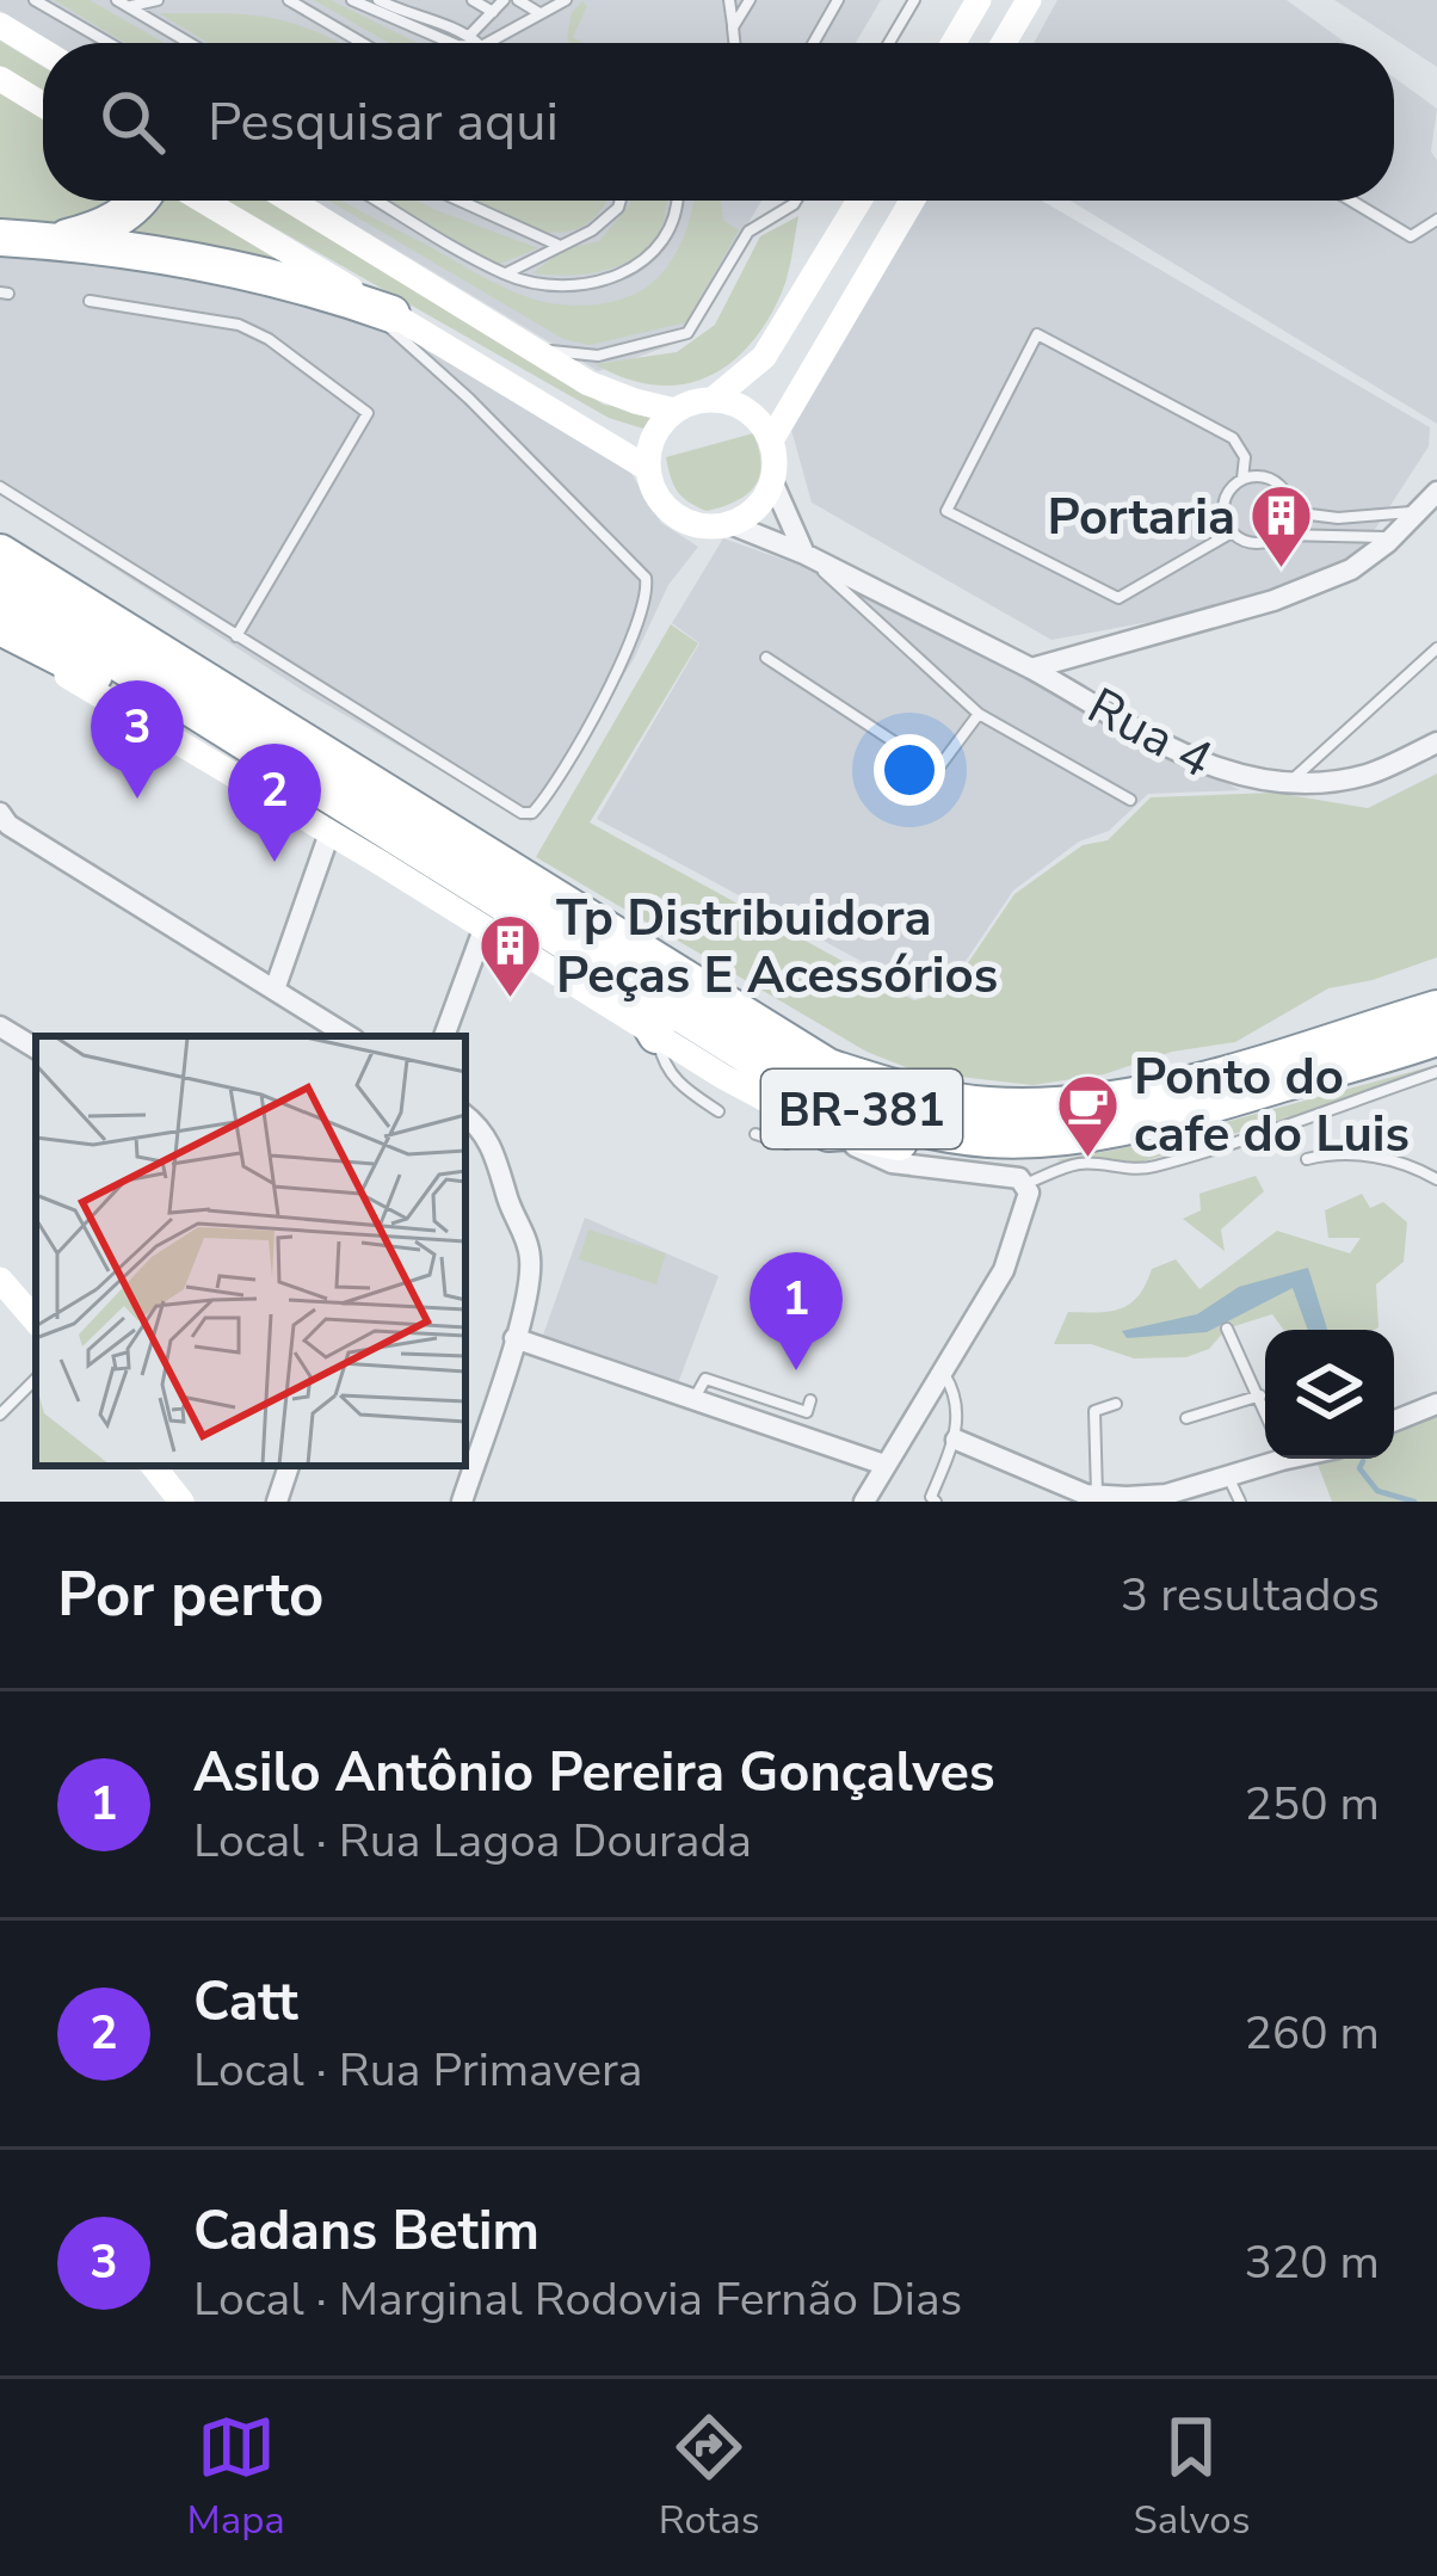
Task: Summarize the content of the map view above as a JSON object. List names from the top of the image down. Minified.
{"streets":{"highway":["BR-381"],"street":["Rua 4"]},"places":{"building":["Portaria","Tp Distribuidora Peças E Acessórios"],"cafe":["Ponto do cafe do Luis"]},"page":{"search":"Pesquisar aqui","pins":["3","2","1"],"heading":["Por perto","3 resultados"],"list":[{"mark":"1","name":"Asilo Antônio Pereira Gonçalves","note":"Local · Rua Lagoa Dourada","value":"250 m"},{"mark":"2","name":"Catt","note":"Local · Rua Primavera","value":"260 m"},{"mark":"3","name":"Cadans Betim","note":"Local · Marginal Rodovia Fernão Dias","value":"320 m"}],"nav":["Mapa","Rotas","Salvos"]}}
